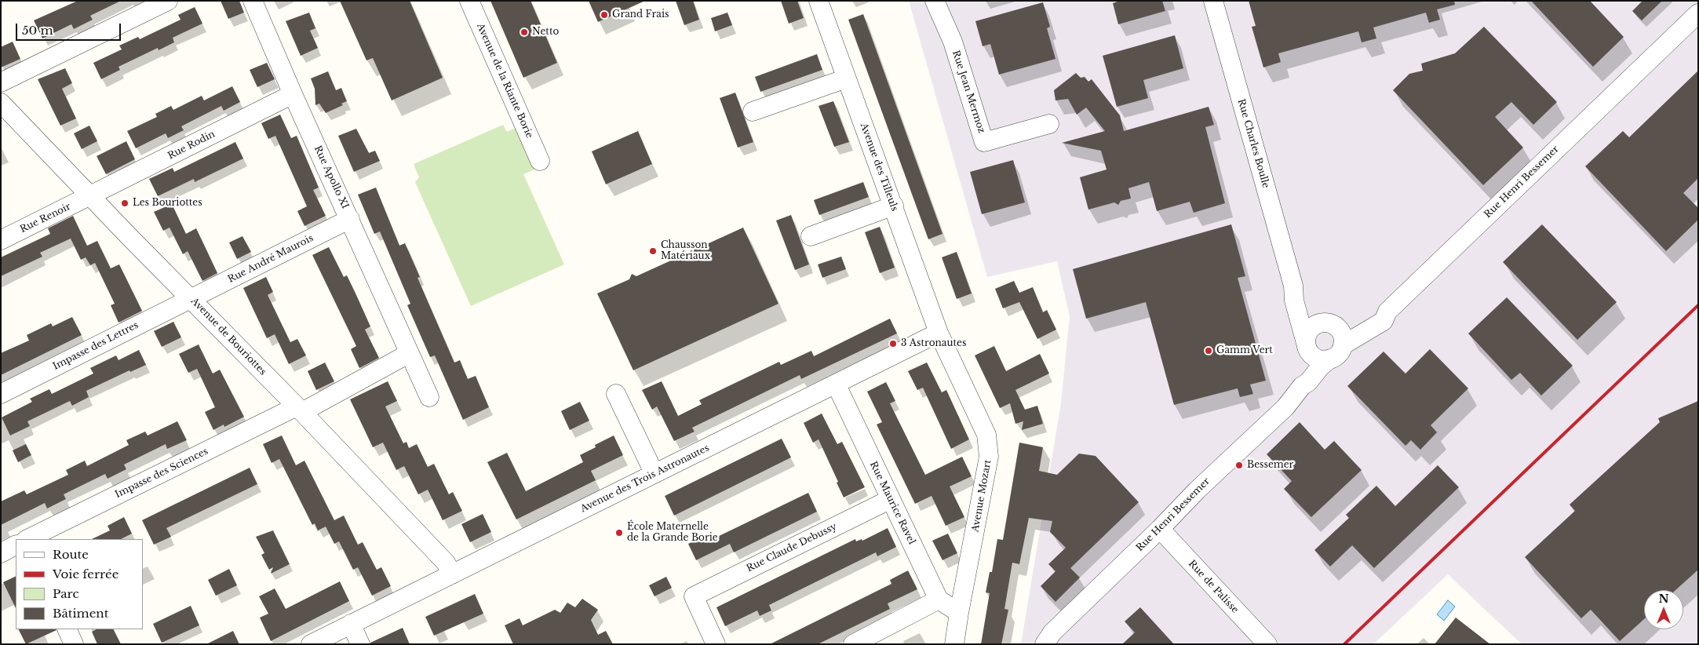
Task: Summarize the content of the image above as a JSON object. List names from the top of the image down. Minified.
{"streets":{"street":["Avenue de la Riante Borie","Rue Jean Mermoz","Rue Charles Boulle","Rue Rodin","Avenue des Tilleuls","Rue Apollo XI","Rue Henri Bessemer","Rue Renoir","Rue André Maurois","Avenue de Bouriottes","Impasse des Lettres","Impasse des Sciences","Avenue des Trois Astronautes","Avenue Mozart","Rue Maurice Ravel","Rue Claude Debussy","Rue de Palisse"]},"crossings":[["Rue Charles Boulle","Rue Henri Bessemer"],["Rue Rodin","Rue Apollo XI"],["Rue Rodin","Rue Renoir"],["Rue Rodin","Avenue de Bouriottes"],["Avenue des Tilleuls","Avenue des Trois Astronautes"],["Avenue des Tilleuls","Avenue Mozart"],["Rue Apollo XI","Rue André Maurois"],["Rue Henri Bessemer","Rue de Palisse"],["Rue Renoir","Avenue de Bouriottes"],["Rue André Maurois","Avenue de Bouriottes"],["Rue André Maurois","Impasse des Lettres"],["Avenue de Bouriottes","Impasse des Lettres"],["Avenue de Bouriottes","Impasse des Sciences"],["Avenue de Bouriottes","Avenue des Trois Astronautes"],["Avenue des Trois Astronautes","Avenue Mozart"],["Avenue des Trois Astronautes","Rue Maurice Ravel"],["Rue Maurice Ravel","Rue Claude Debussy"]],"places":["Grand Frais","Netto","Les Bouriottes","Chausson Matériaux","3 Astronautes","Gamm Vert","Bessemer","École Maternelle de la Grande Borie"],"legend":["Route","Voie ferrée","Parc","Bâtiment"],"scale_bar":"50 m","north":"top"}
